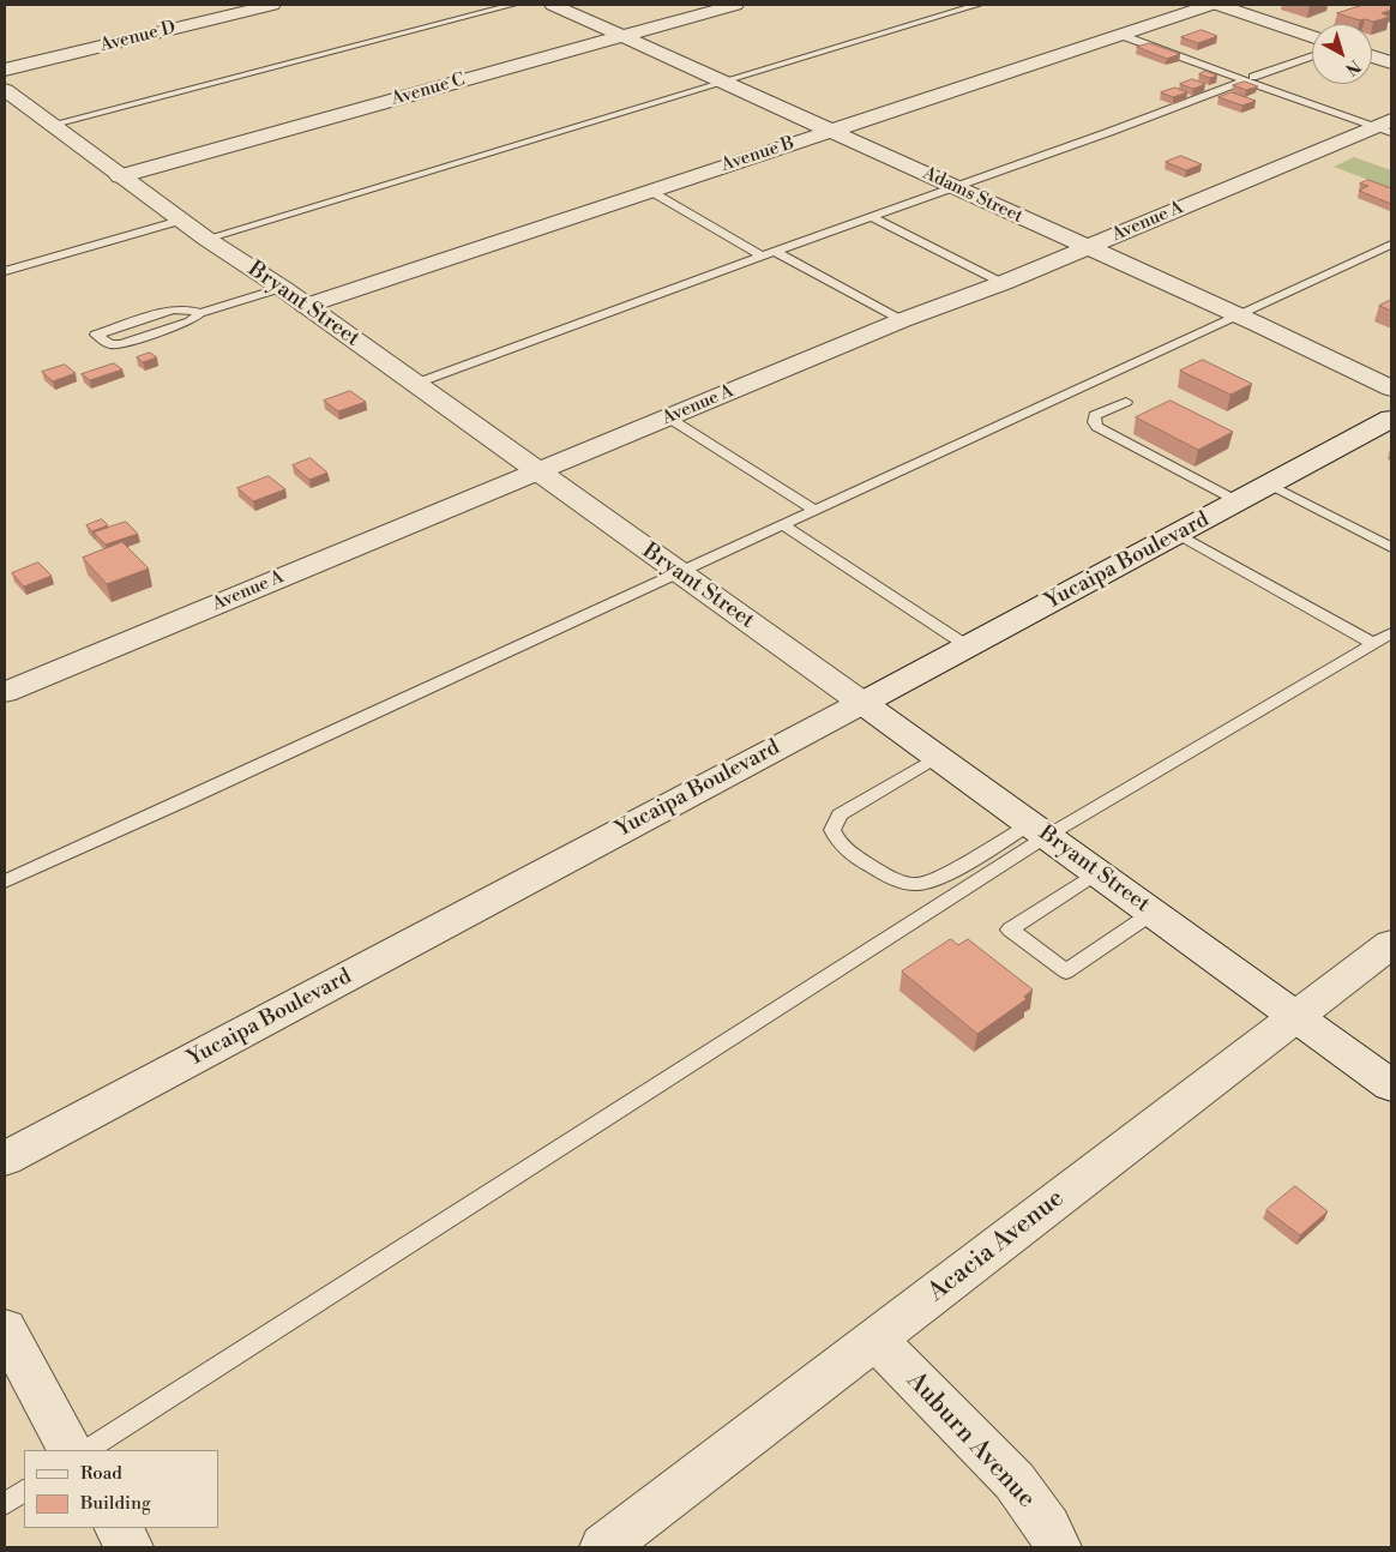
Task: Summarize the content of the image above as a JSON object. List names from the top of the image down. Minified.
{"streets":{"street":["Avenue D","Avenue C","Avenue B","Adams Street","Avenue A","Bryant Street","Yucaipa Boulevard","Acacia Avenue","Auburn Avenue"]},"crossings":[["Avenue C","Adams Street"],["Avenue C","Bryant Street"],["Avenue B","Adams Street"],["Avenue B","Bryant Street"],["Adams Street","Avenue A"],["Avenue A","Bryant Street"],["Bryant Street","Yucaipa Boulevard"],["Bryant Street","Acacia Avenue"],["Acacia Avenue","Auburn Avenue"]],"legend":["Road","Building"],"north":"bottom right"}
